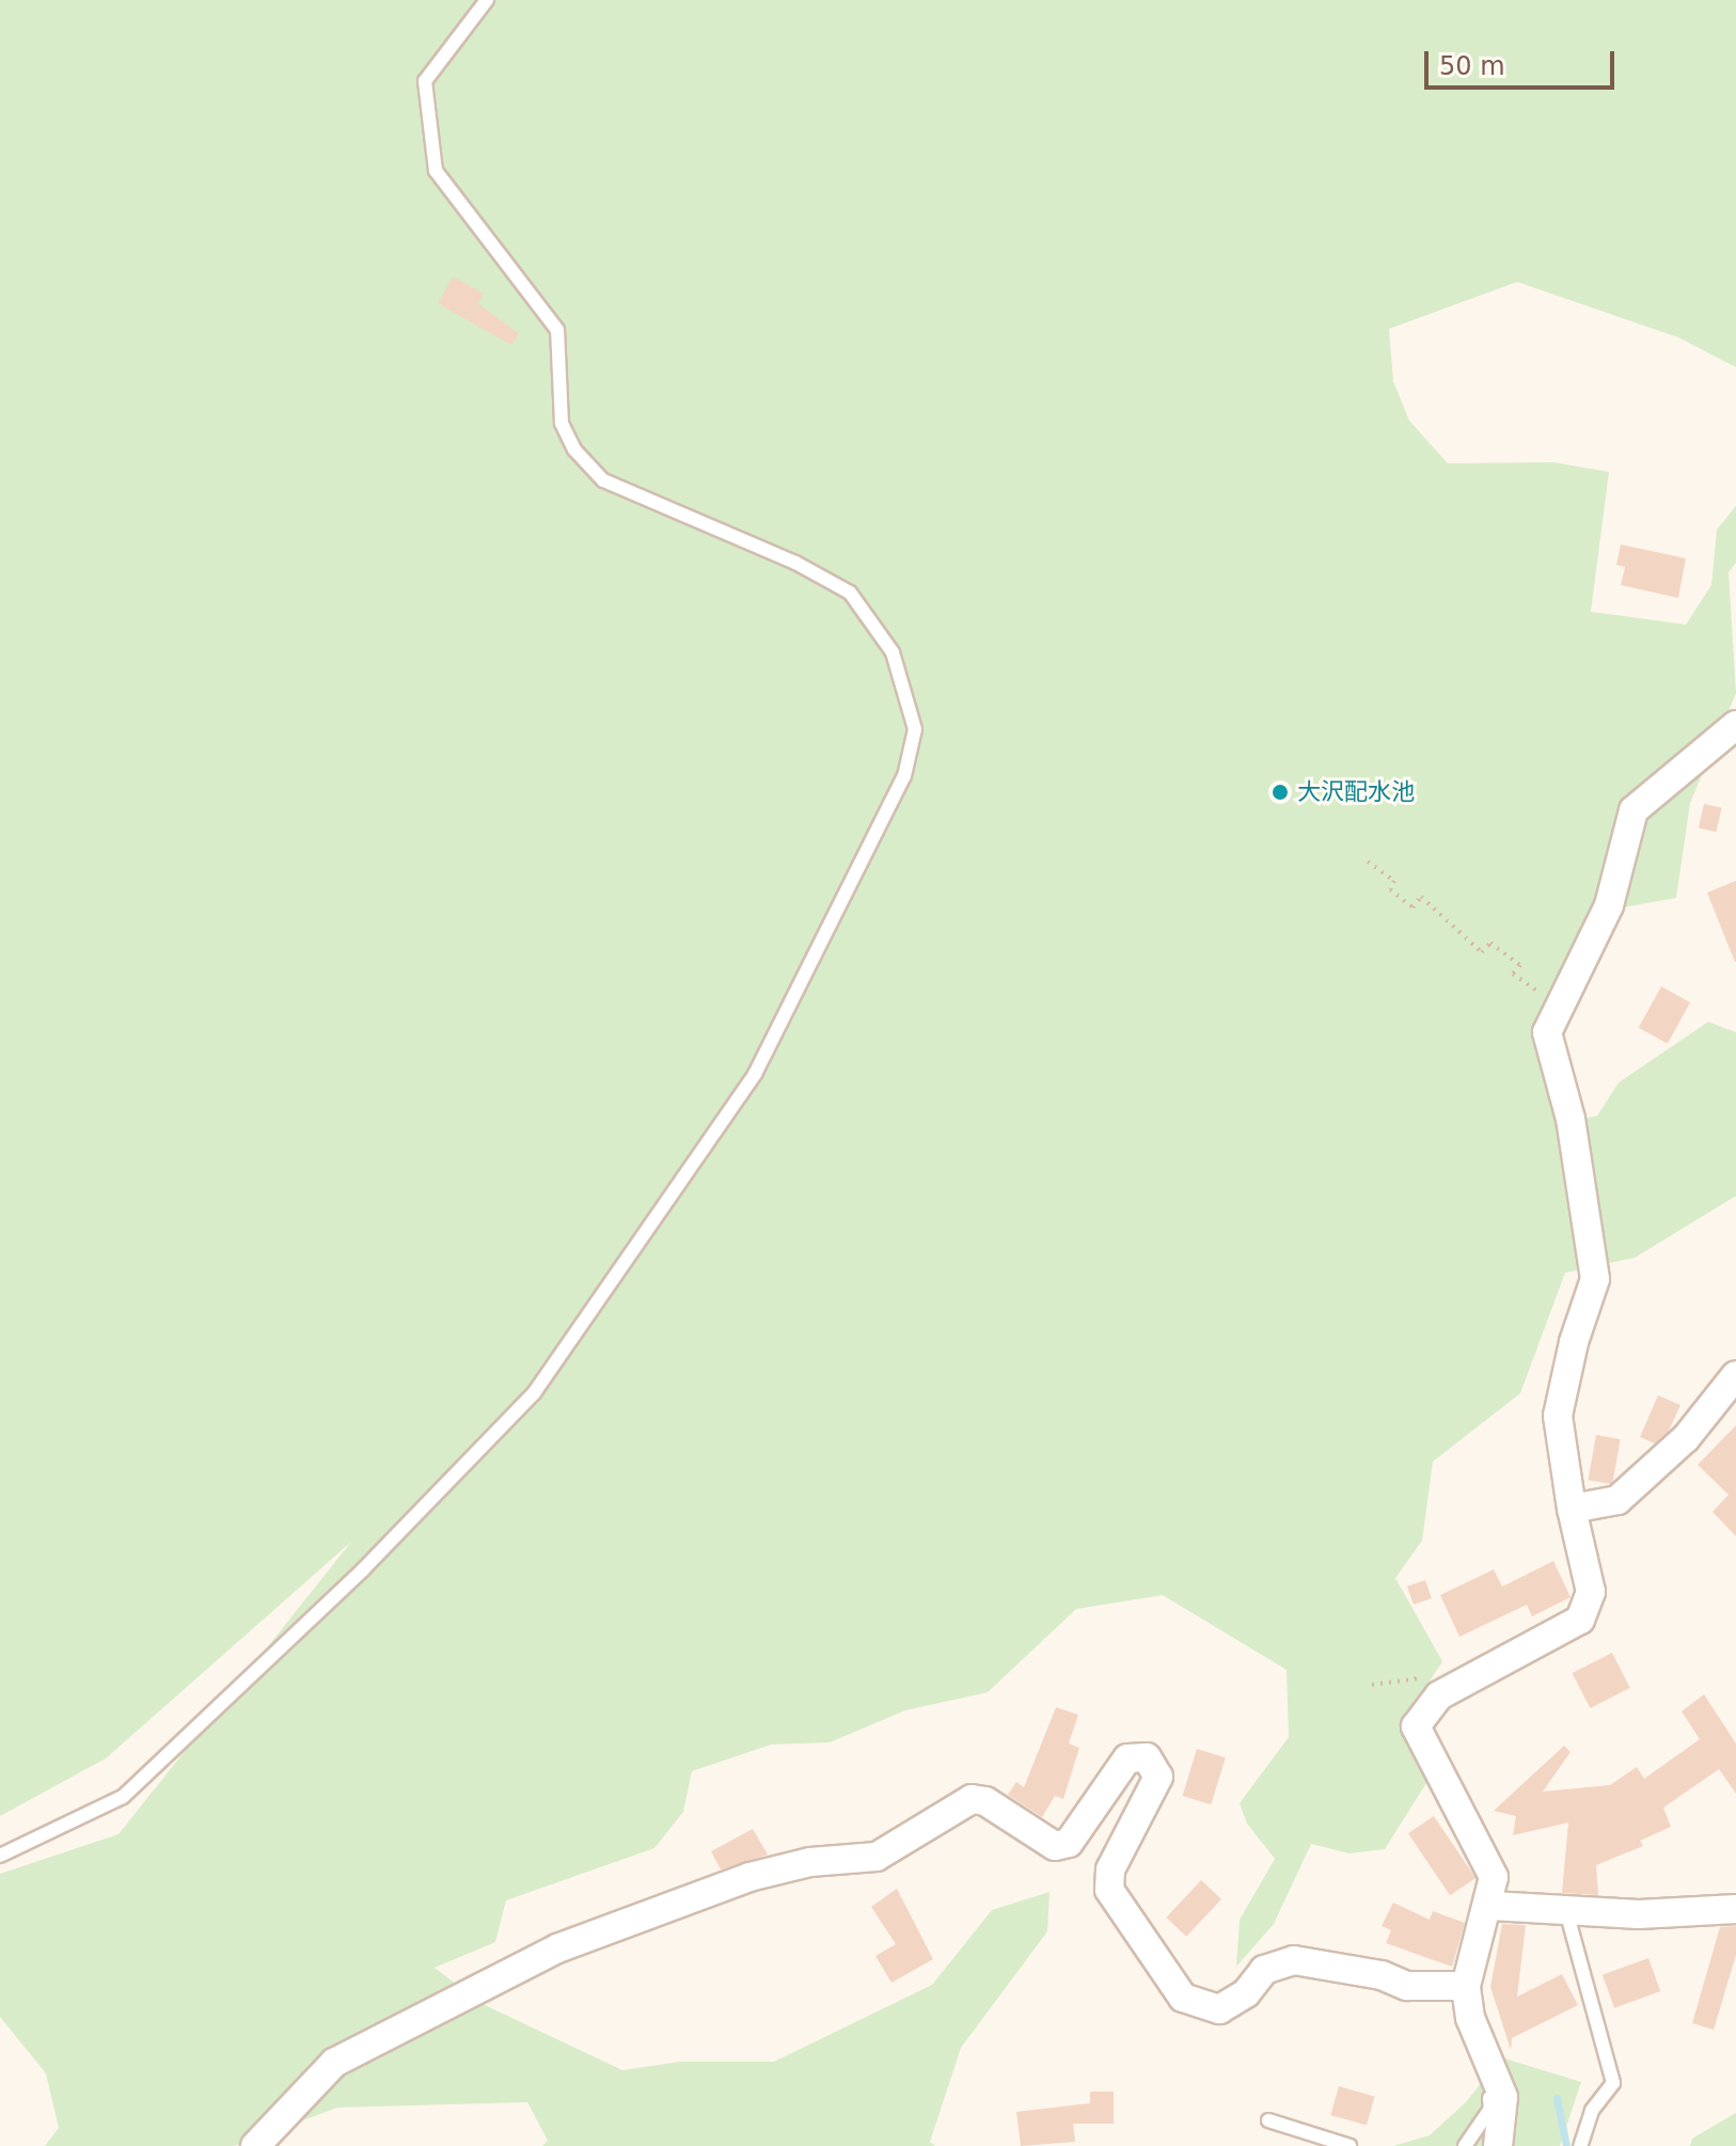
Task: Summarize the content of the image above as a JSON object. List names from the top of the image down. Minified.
{"places":["大沢配水池"],"scale_bar":"50 m"}
